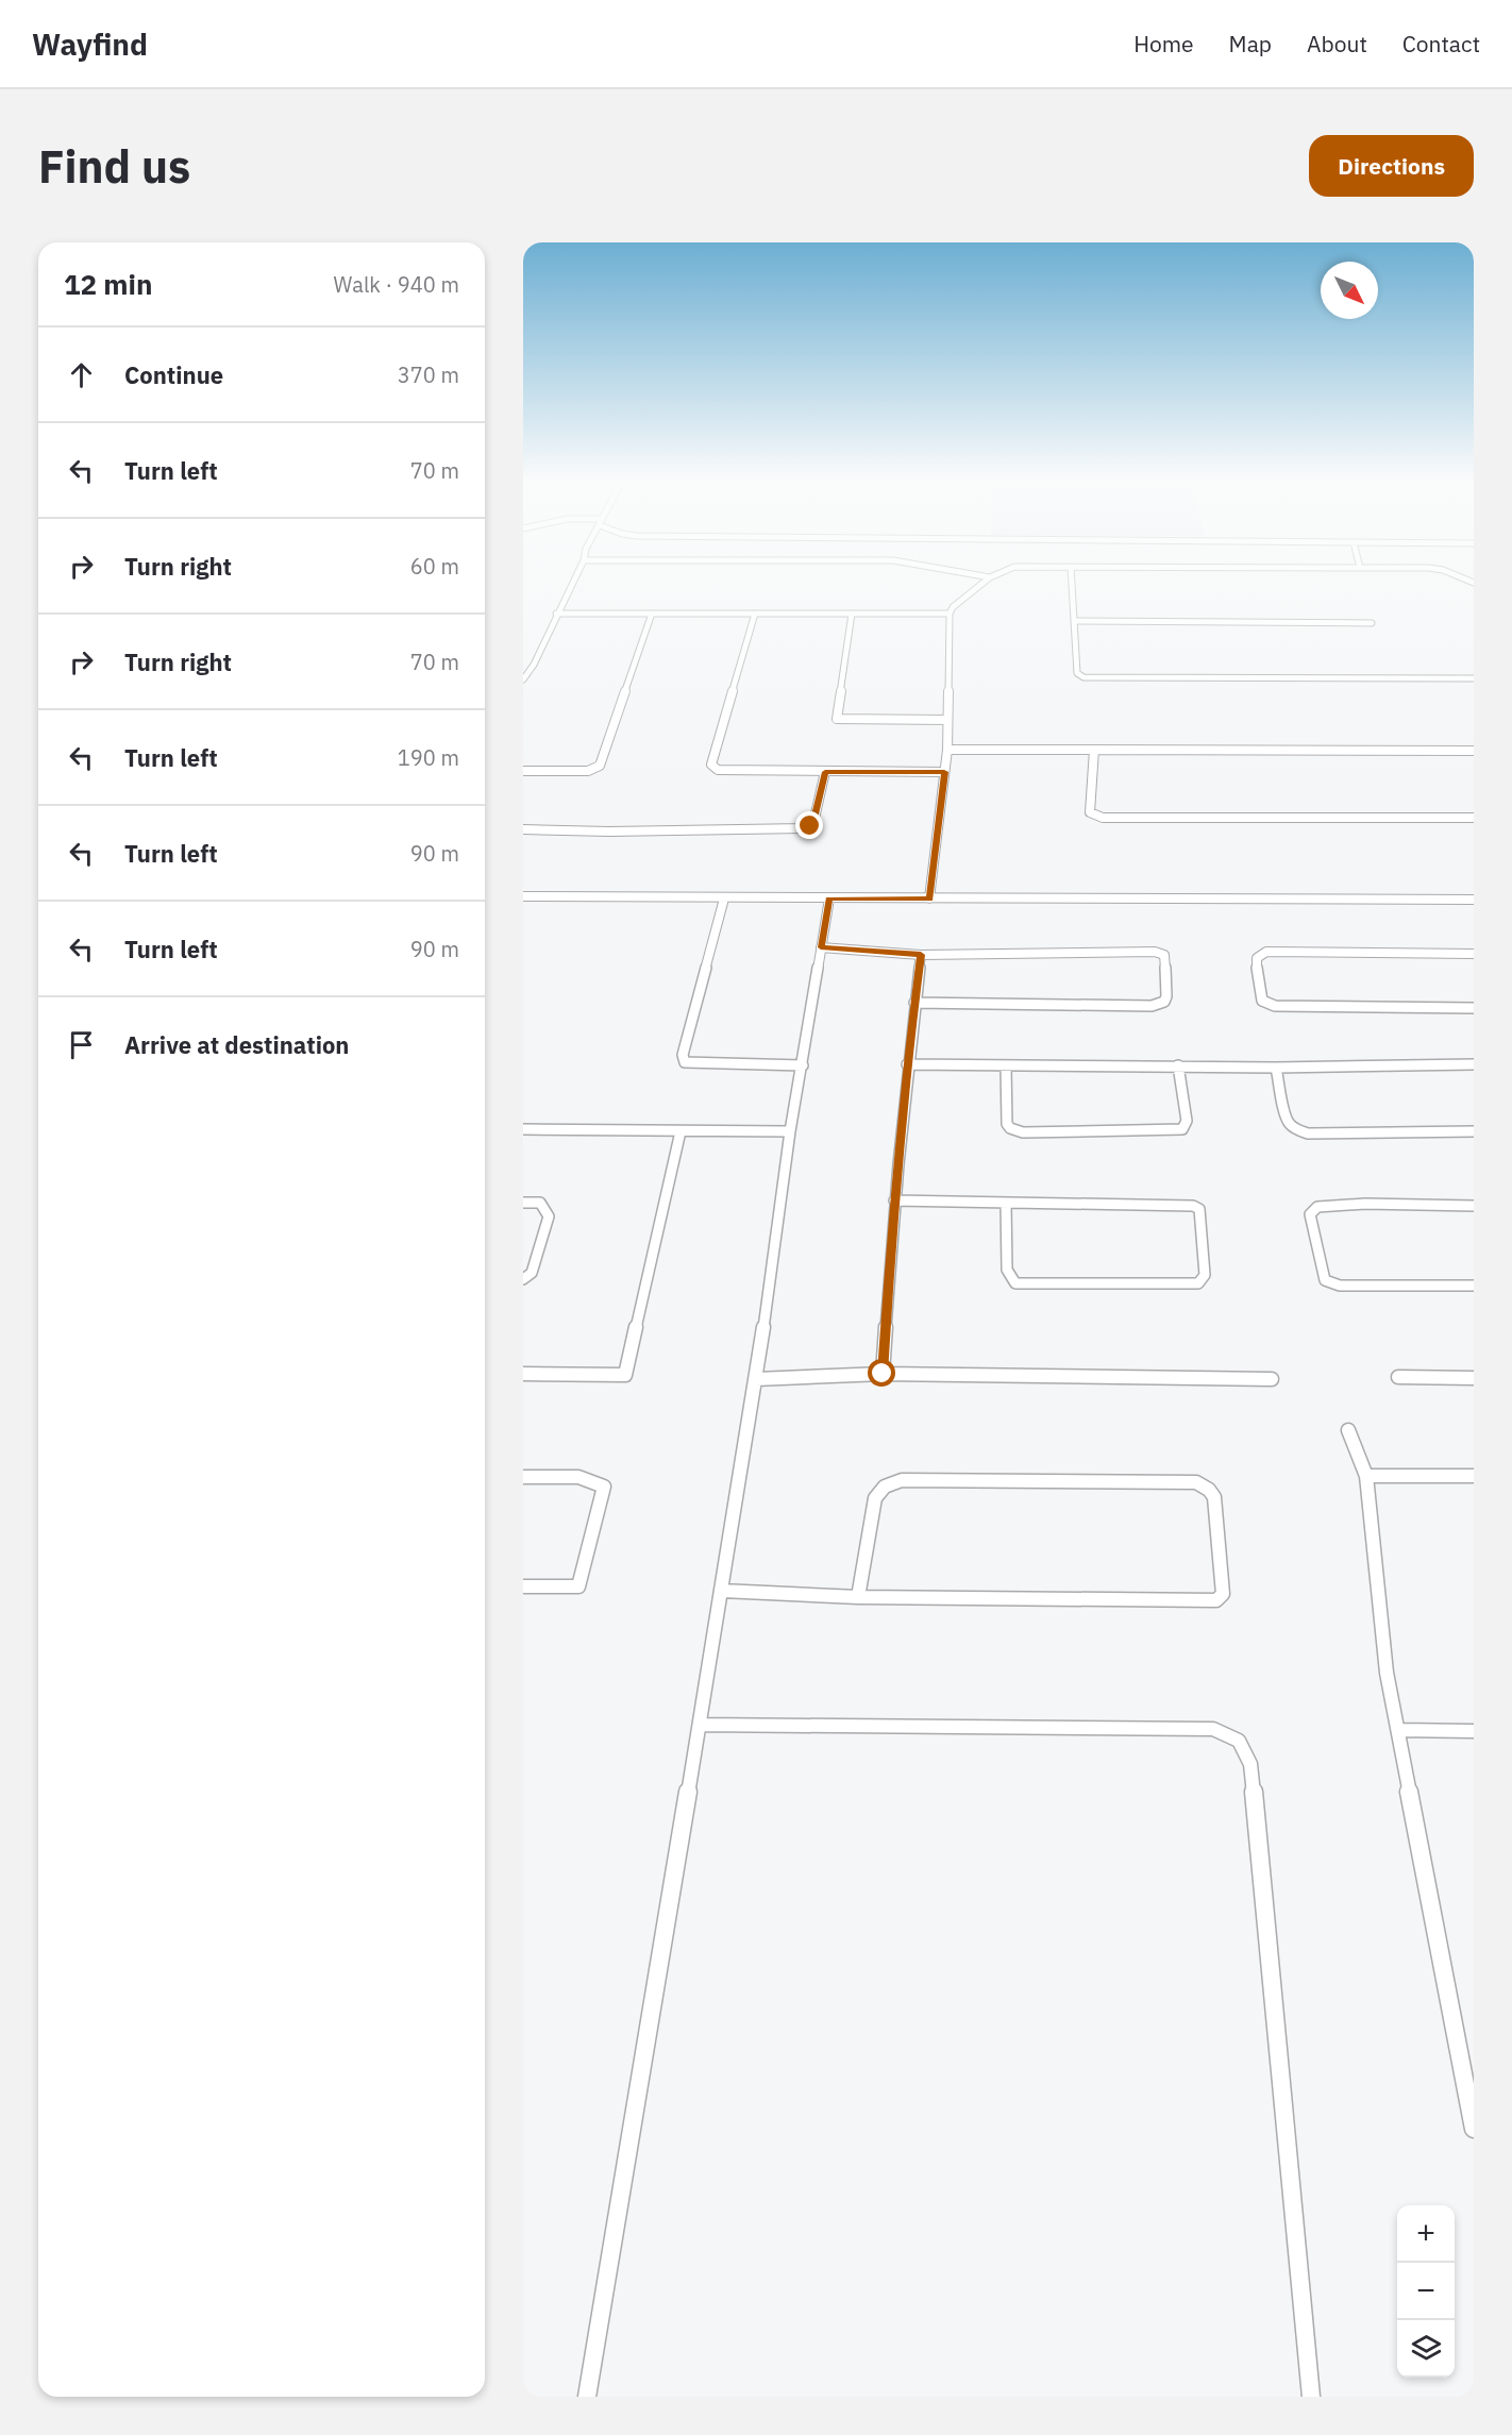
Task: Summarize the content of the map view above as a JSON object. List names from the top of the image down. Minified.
{"north":"bottom right","page":{"header":"Wayfind","nav":["Home","Map","About","Contact"],"buttons":"Directions","title":"Find us","heading":["12 min","Walk · 940 m"],"list":[["Continue","370 m"],["Turn left","70 m"],["Turn right","60 m"],["Turn right","70 m"],["Turn left","190 m"],["Turn left","90 m"],["Turn left","90 m"],"Arrive at destination"],"map_buttons":["+","−"]}}
